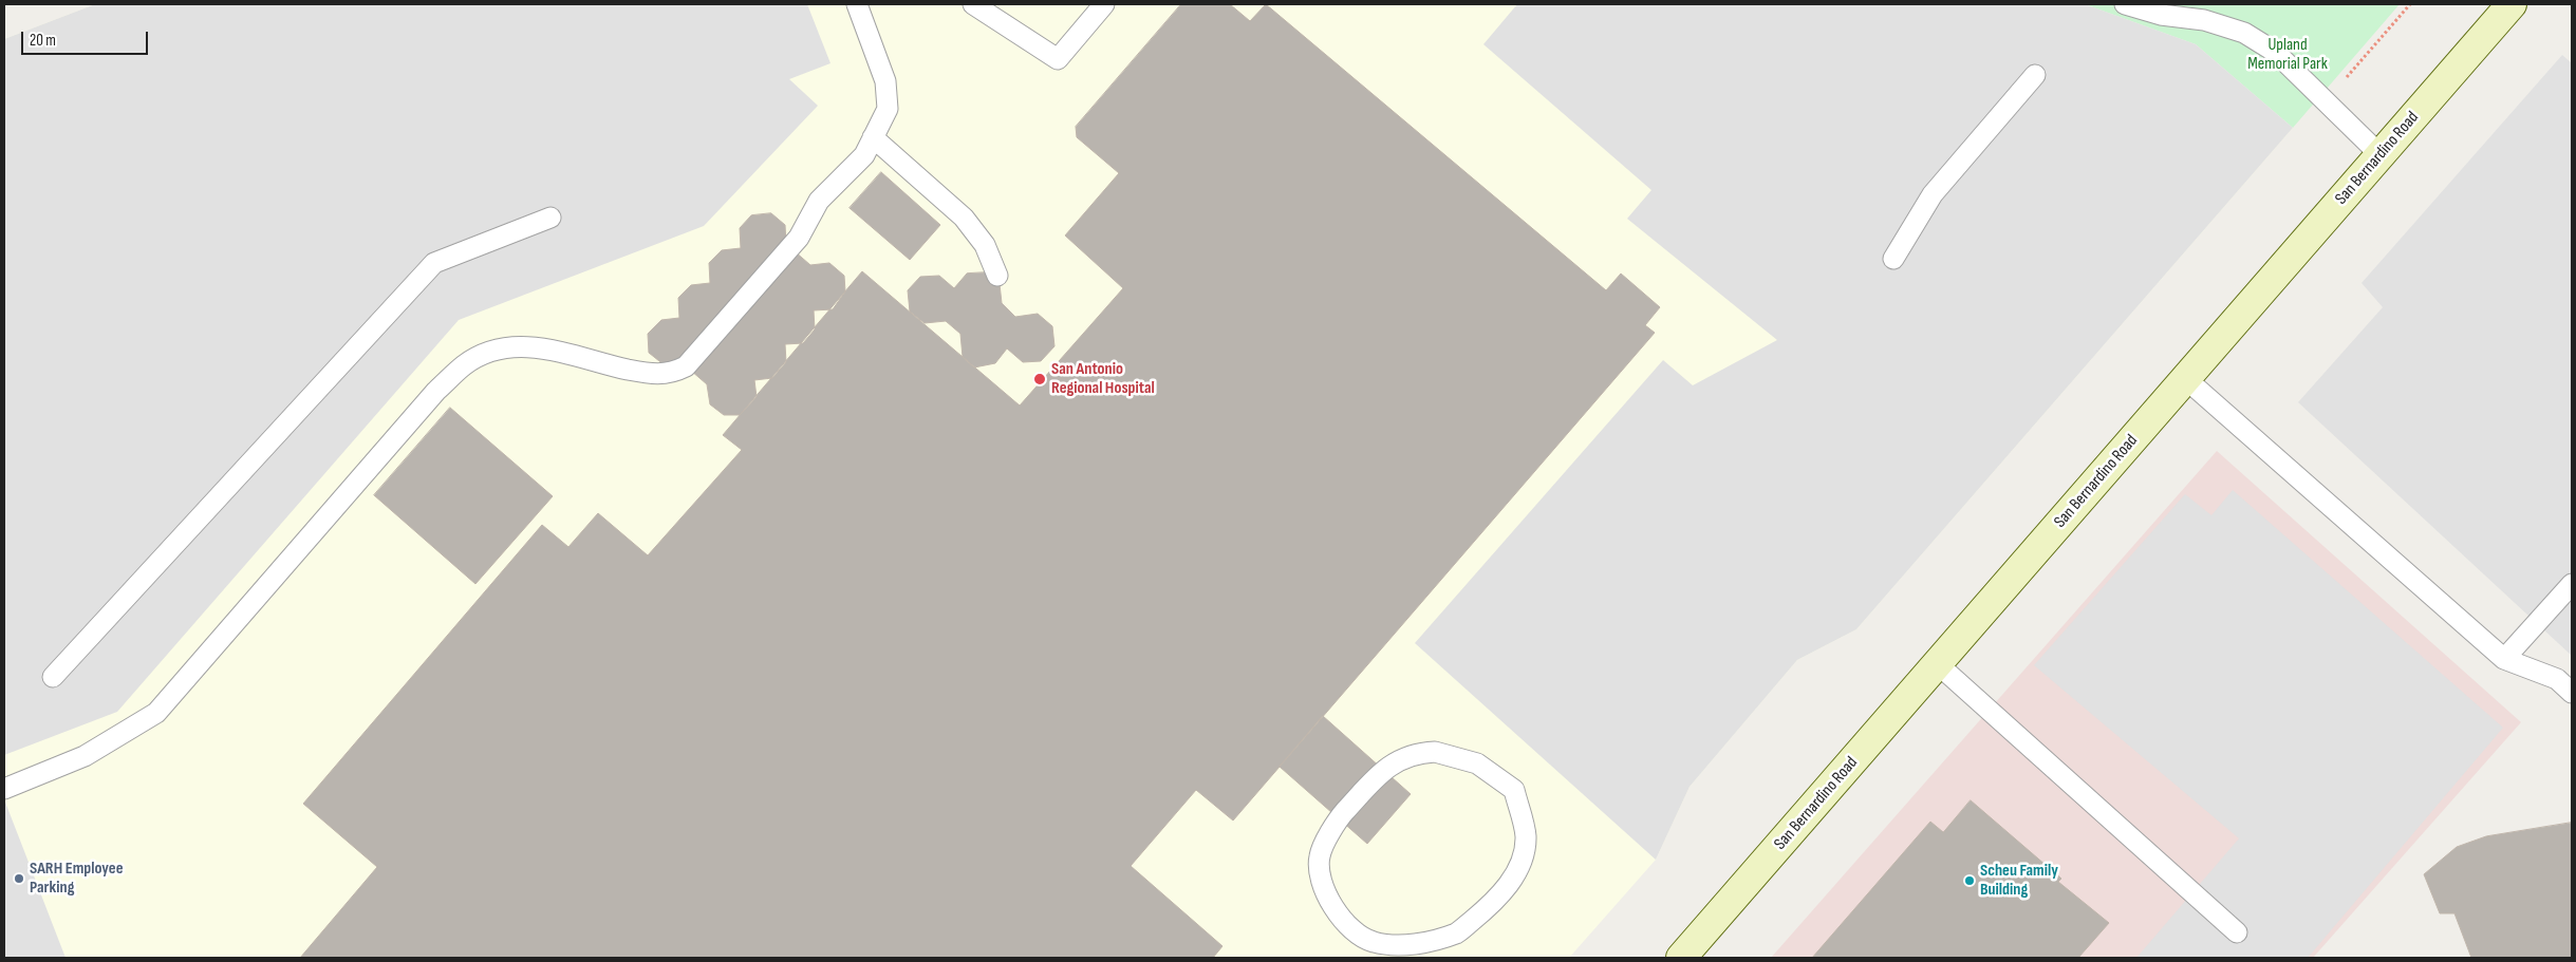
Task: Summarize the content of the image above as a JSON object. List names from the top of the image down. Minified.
{"streets":{"street":["San Bernardino Road"]},"parks":["Upland Memorial Park"],"places":["San Antonio Regional Hospital","SARH Employee Parking","Scheu Family Building"],"scale_bar":"20 m"}
